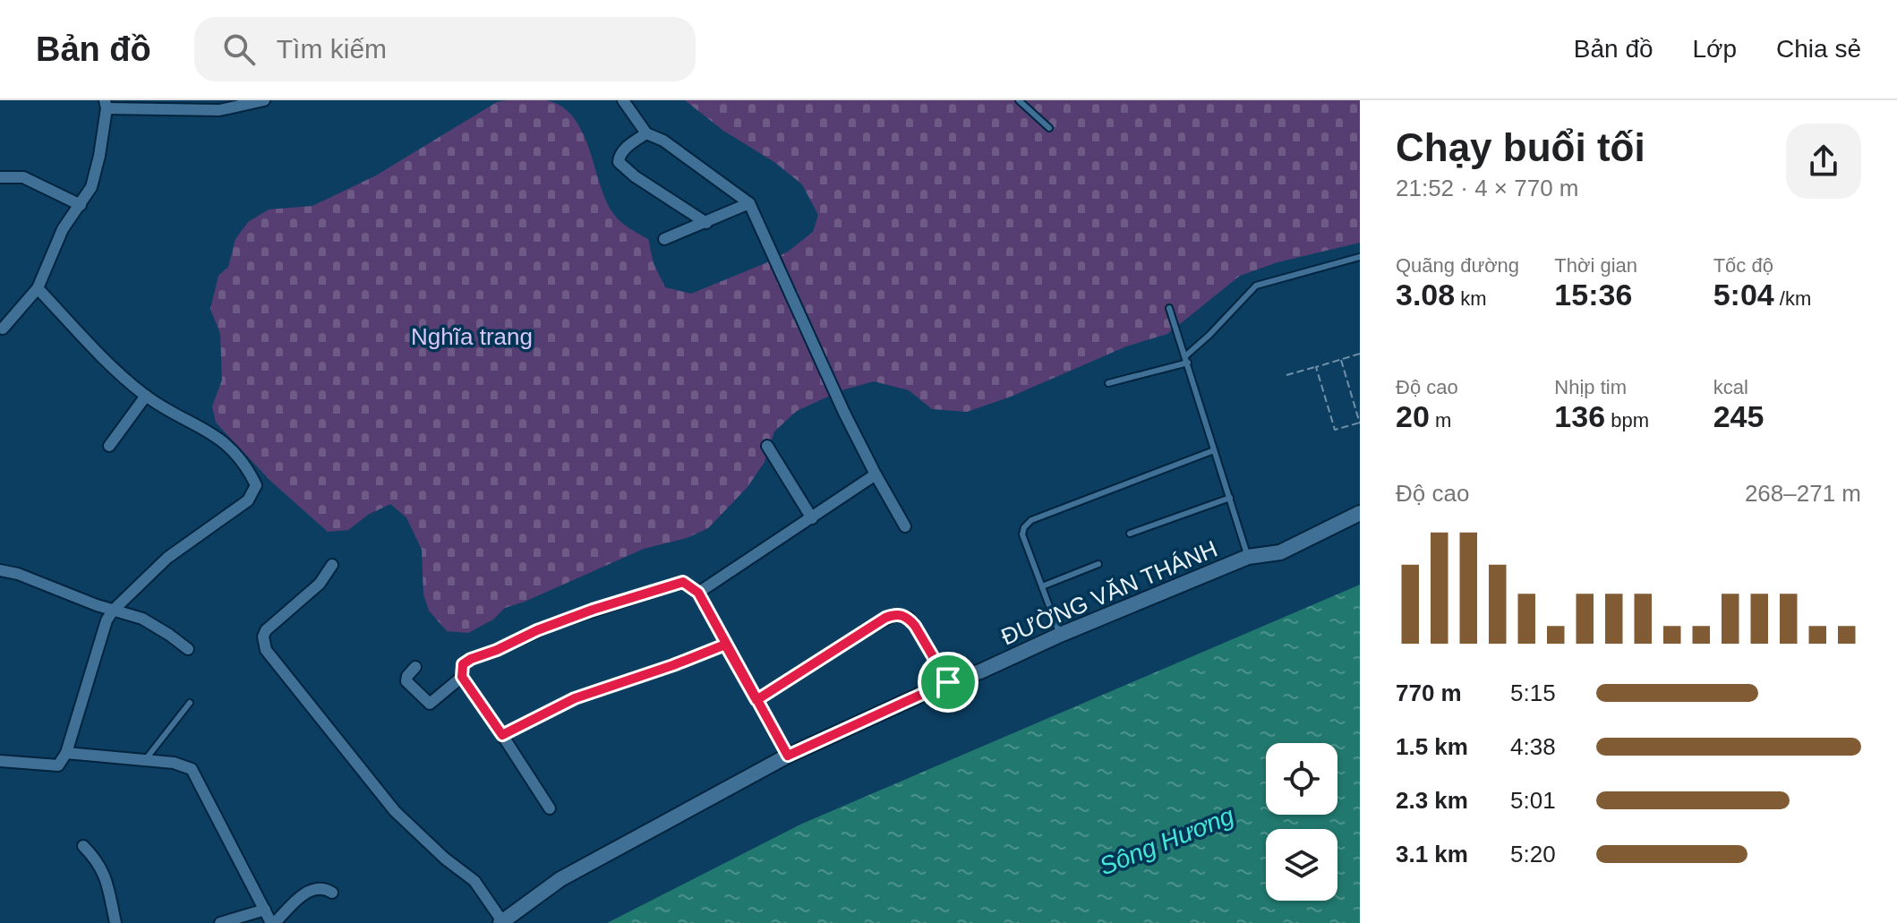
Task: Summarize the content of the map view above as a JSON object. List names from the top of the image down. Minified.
{"streets":{"main road":["ĐƯỜNG VĂN THÁNH"]},"water":["Sông Hương"],"parks":["Nghĩa trang"],"page":{"header":"Bản đồ","search":"Tìm kiếm","nav":["Bản đồ","Lớp","Chia sẻ"],"heading":["Chạy buổi tối","21:52 · 4 × 770 m"],"stats":[["Quãng đường","3.08 km"],["Thời gian","15:36"],["Tốc độ","5:04 /km"],["Độ cao","20 m"],["Nhịp tim","136 bpm"],["kcal","245"]],"chart":["Độ cao","268–271 m"],"list":[{"name":"770 m","note":"5:15"},{"name":"1.5 km","note":"4:38"},{"name":"2.3 km","note":"5:01"},{"name":"3.1 km","note":"5:20"}]}}
